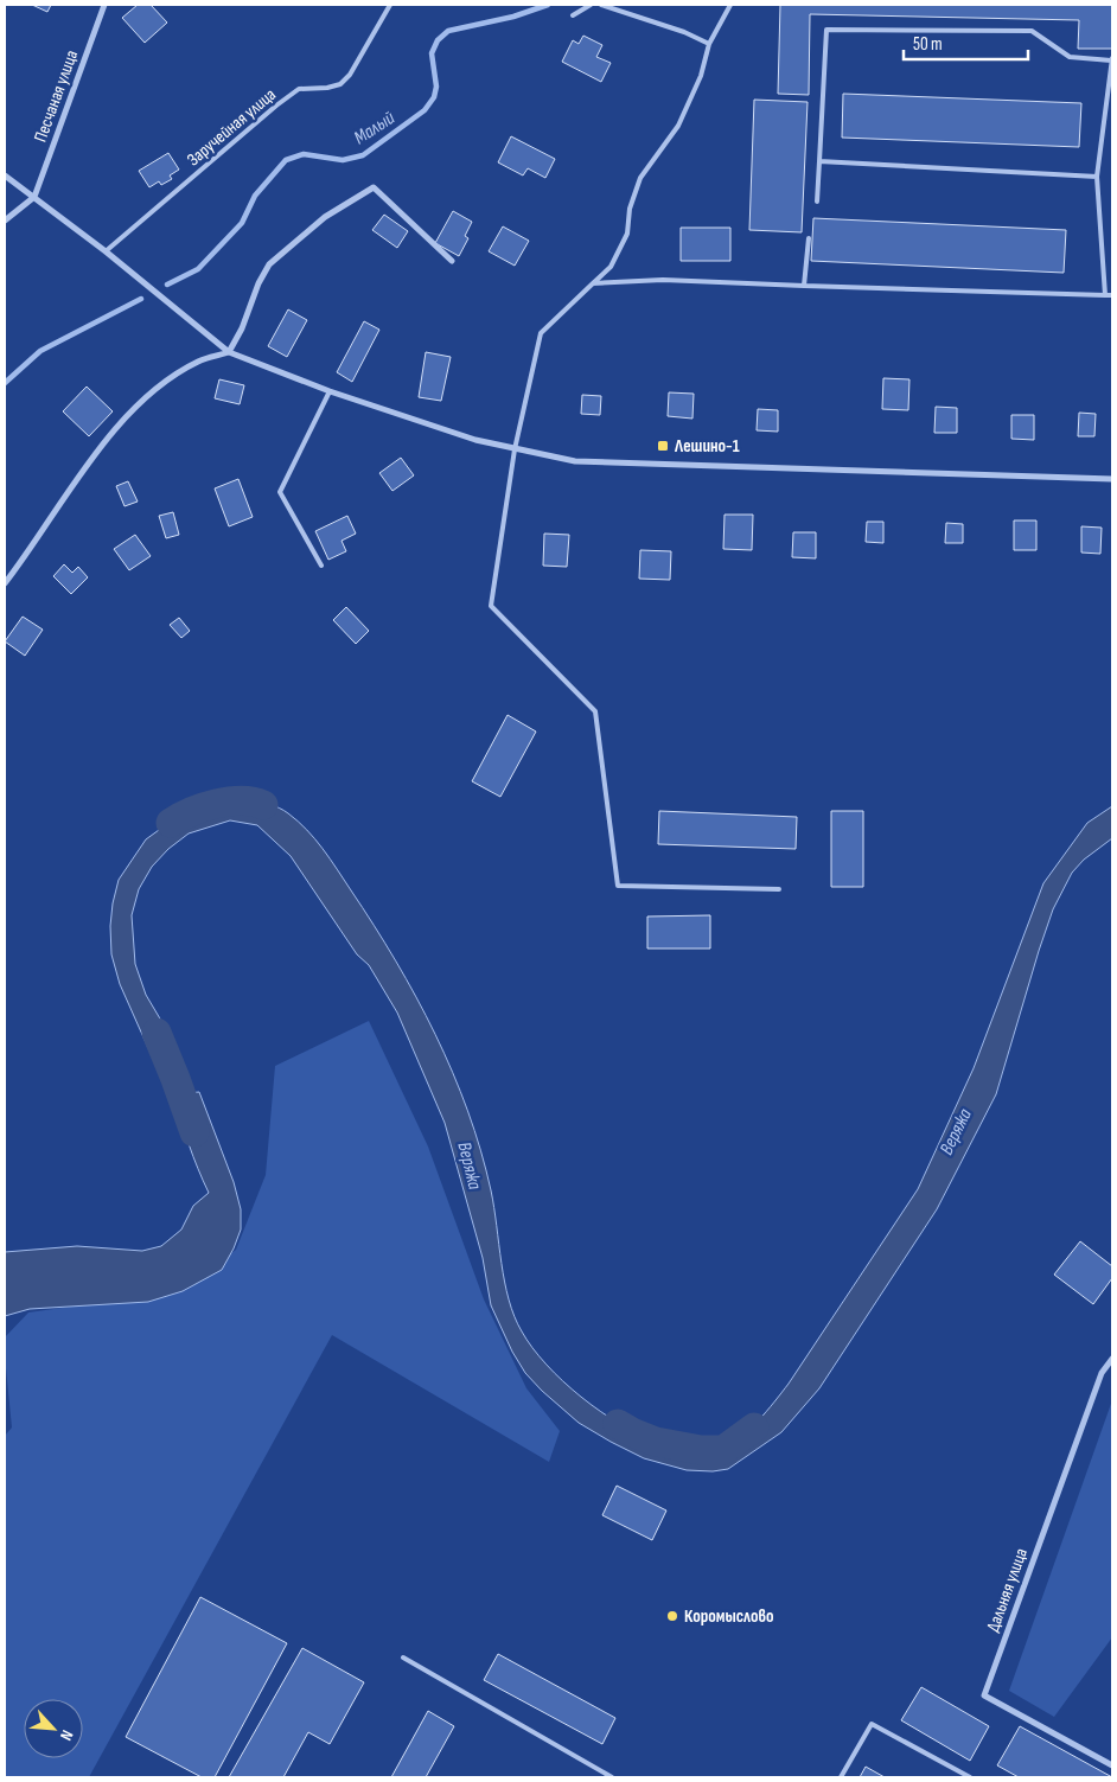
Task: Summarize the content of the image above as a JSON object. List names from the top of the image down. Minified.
{"streets":{"street":["Песчаная улица","Дальняя улица"],"lane":["Заручейная улица"]},"water":["Малый","Веряжа"],"places":{"transit":["Лешино-1"],"other":["Коромыслово"]},"scale_bar":"50 m","north":"bottom right"}
